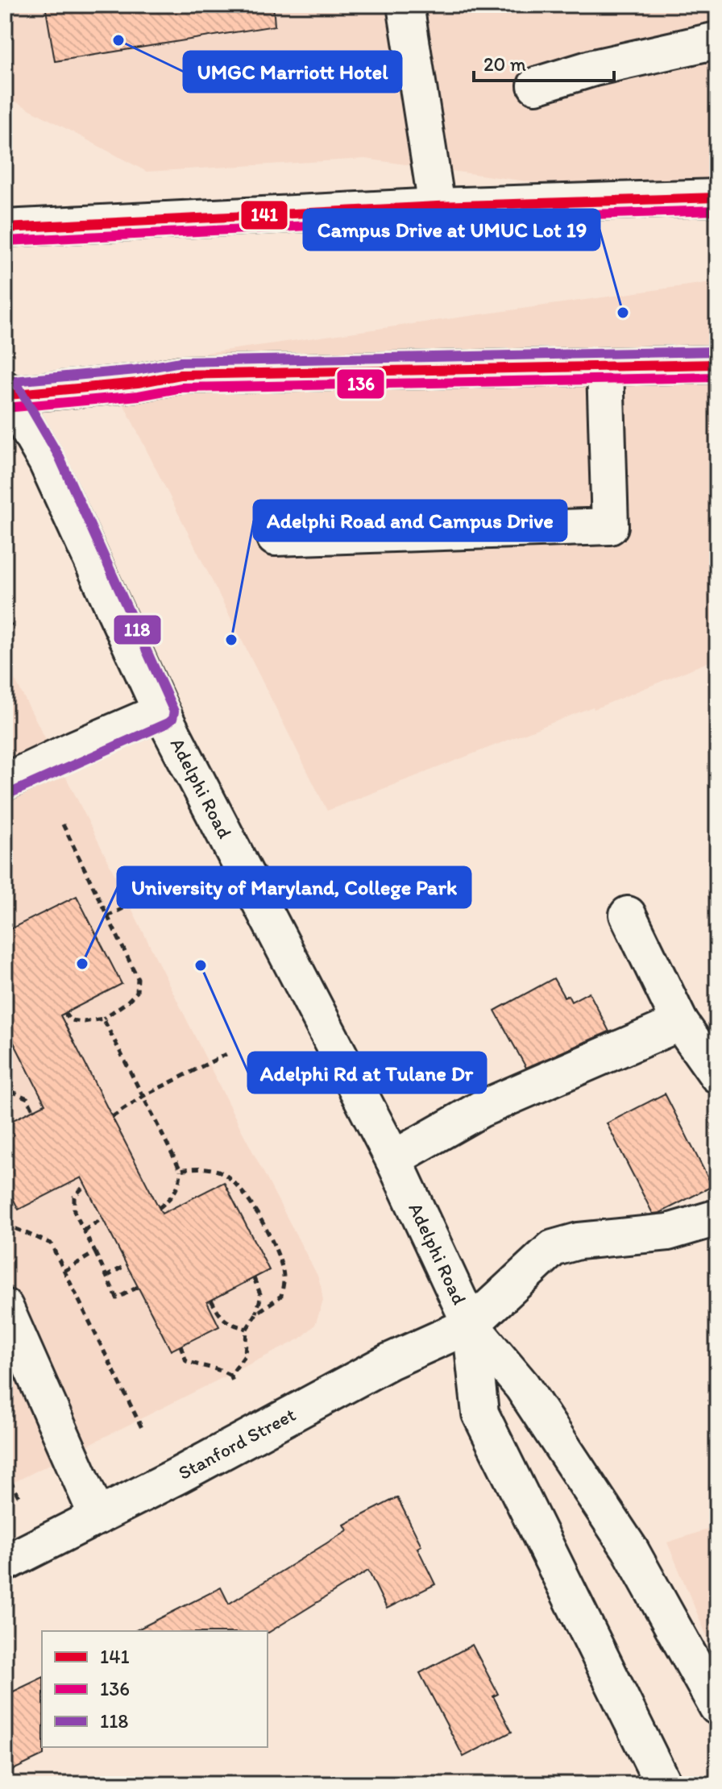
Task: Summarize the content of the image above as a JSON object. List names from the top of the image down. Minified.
{"streets":{"street":["Adelphi Road","Stanford Street"]},"crossings":[["Adelphi Road","Stanford Street"]],"places":["UMGC Marriott Hotel","Campus Drive at UMUC Lot 19","Adelphi Road and Campus Drive","University of Maryland, College Park","Adelphi Rd at Tulane Dr"],"lines":["transit line 141","transit line 136","transit line 118"],"legend":["141","136","118"],"scale_bar":"20 m"}
